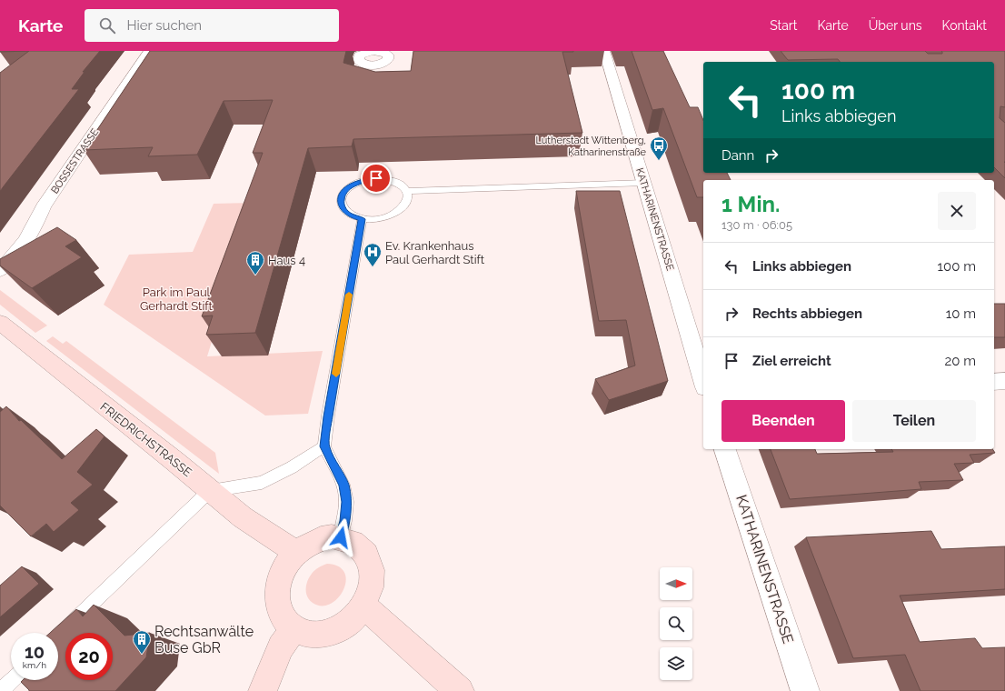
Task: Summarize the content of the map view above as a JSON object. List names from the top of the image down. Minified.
{"streets":{"street":["BOSSESTRASSE","KATHARINENSTRASSE","FRIEDRICHSTRASSE"]},"parks":["Park im Paul Gerhardt Stift"],"places":{"bus stop":["Lutherstadt Wittenberg, Katharinenstraße"],"hospital":["Ev. Krankenhaus Paul Gerhardt Stift"],"building":["Haus 4","Rechtsanwälte Buse GbR"]},"north":"right","page":{"header":"Karte","search":"Hier suchen","nav":["Start","Karte","Über uns","Kontakt"],"turn":["100 m","Links abbiegen"],"then":"Dann","heading":["1 Min.","130 m · 06:05"],"list":[{"name":"Links abbiegen","value":"100 m"},{"name":"Rechts abbiegen","value":"10 m"},{"name":"Ziel erreicht","value":"20 m"}],"buttons":["Beenden","Teilen"],"speed":"10 km/h","limit":"20"}}
